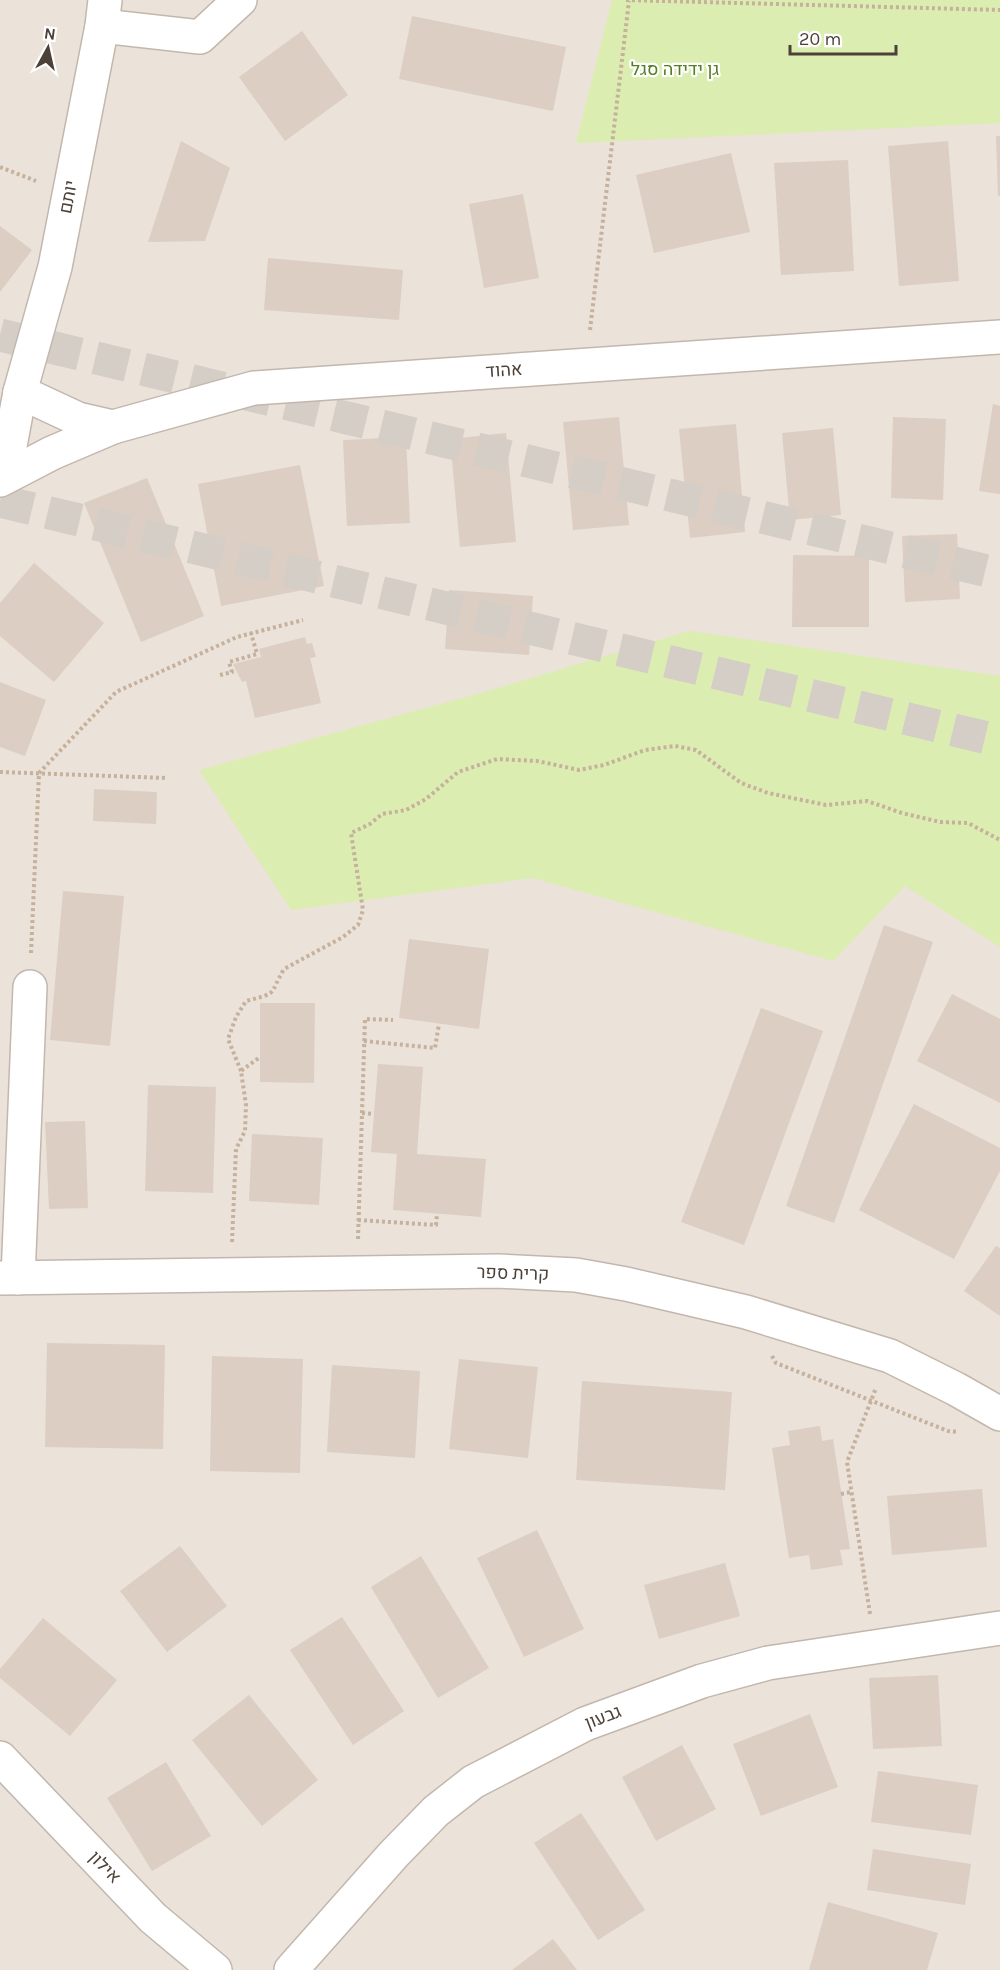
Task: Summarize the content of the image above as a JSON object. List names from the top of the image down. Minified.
{"streets":{"street":["יותם","אהוד","קרית ספר","גבעון","אילון"]},"crossings":[["יותם","אהוד"]],"parks":["גן ידידה סגל"],"scale_bar":"20 m","north":"top"}
